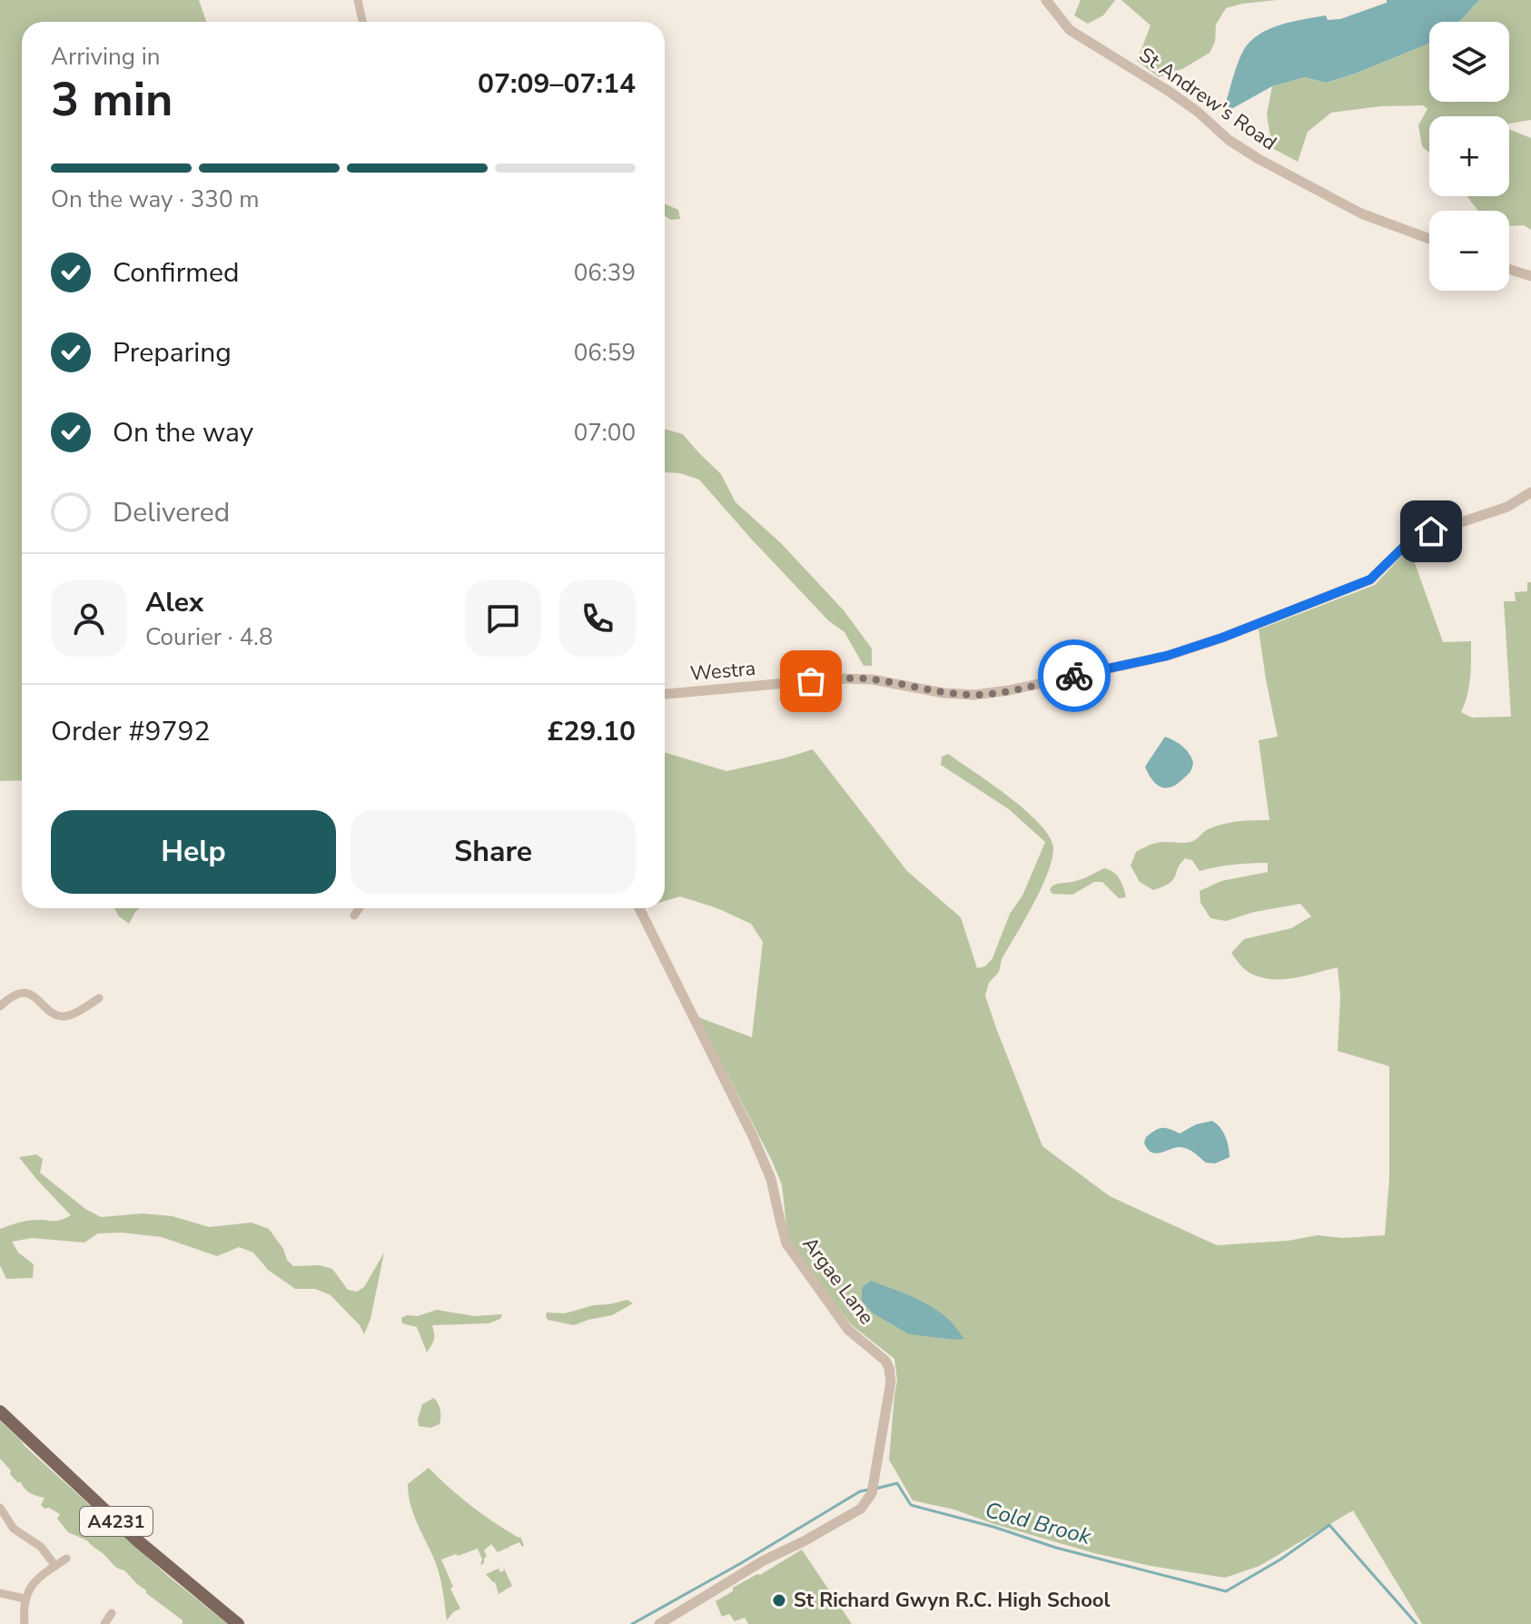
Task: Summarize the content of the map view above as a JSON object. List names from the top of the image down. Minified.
{"streets":{"main road":["A4231"],"street":["St Andrew's Road","Westra","Argae Lane"]},"water":["Cold Brook"],"places":["St Richard Gwyn R.C. High School"],"page":{"map_buttons":["+","−"],"heading":["3 min","Arriving in","07:09–07:14"],"panel":["Alex","Courier · 4.8","Order #9792","£29.10"],"bar":"On the way · 330 m","list":[["Confirmed","06:39"],["Preparing","06:59"],["On the way","07:00"],"Delivered"],"buttons":["Help","Share"]}}
